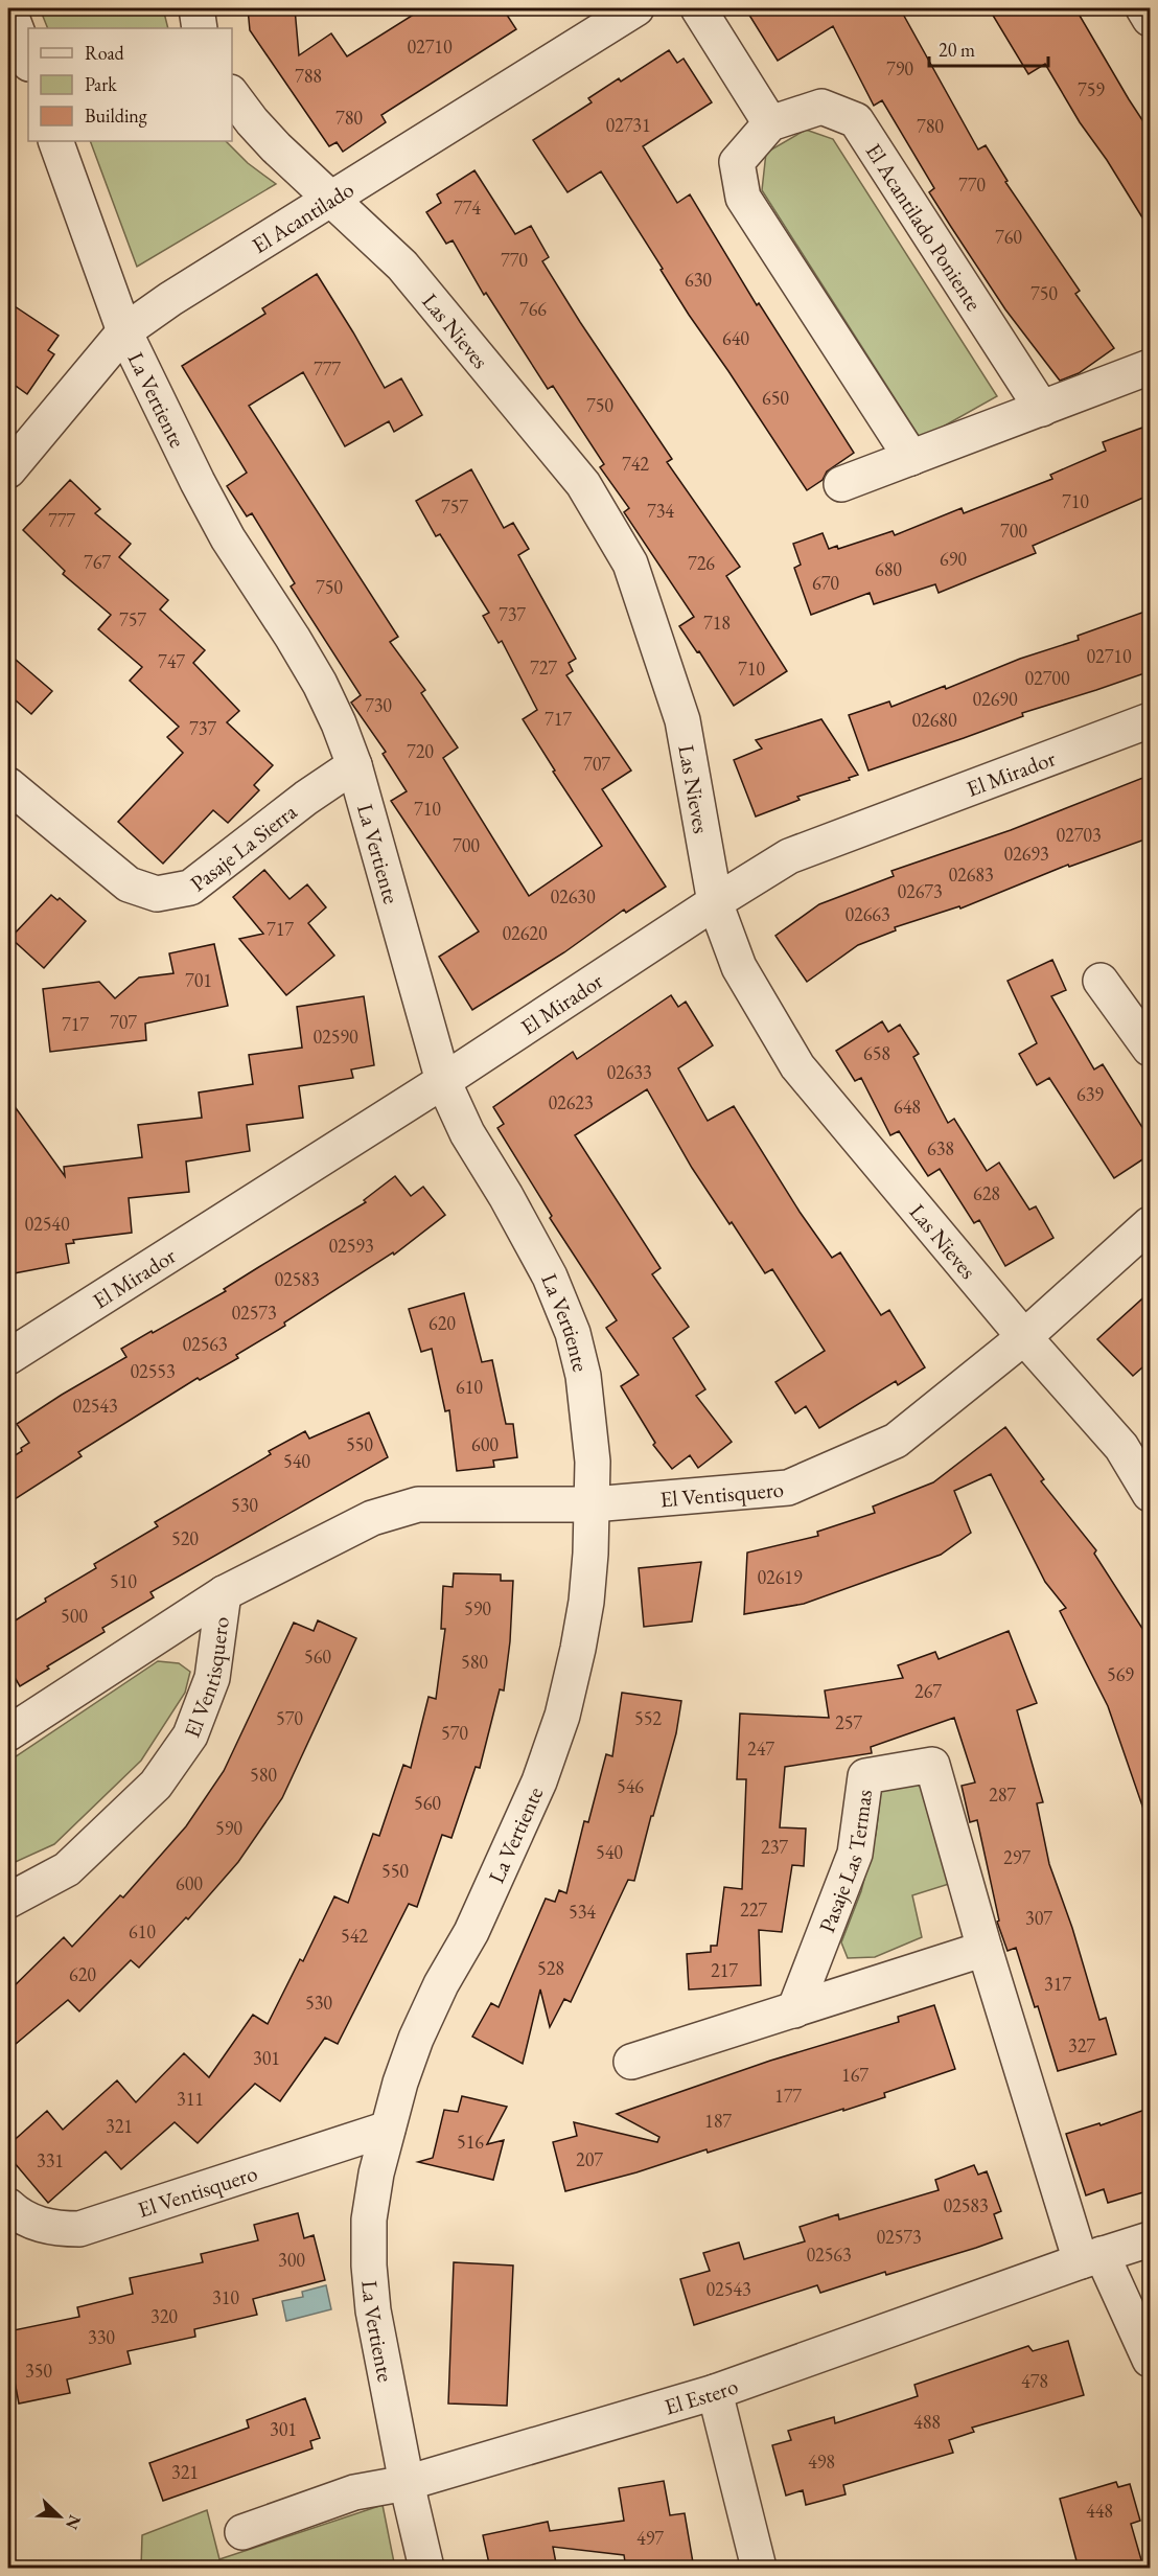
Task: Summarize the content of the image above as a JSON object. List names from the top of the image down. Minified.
{"streets":{"street":["El Acantilado","El Acantilado Poniente","Las Nieves","La Vertiente","El Mirador","Pasaje La Sierra","El Ventisquero","Pasaje Las Termas","El Estero"]},"crossings":[["El Acantilado","Las Nieves"],["El Acantilado","La Vertiente"],["Las Nieves","El Mirador"],["Las Nieves","El Ventisquero"],["La Vertiente","El Mirador"],["La Vertiente","Pasaje La Sierra"],["La Vertiente","El Ventisquero"],["La Vertiente","El Estero"],["Pasaje Las Termas","El Estero"]],"house_numbers":["02710","790","788","759","780","02731","780","770","774","760","770","630","750","766","640","777","650","750","742","710","757","734","777","700","690","767","726","680","670","750","737","757","718","02710","747","727","710","02700","02690","730","717","02680","737","720","707","710","02703","700","02693","02683","02673","02630","02663","717","02620","701","707","717","02590","658","02633","639","02623","648","638","628","02540","02593","02583","02573","620","02563","02553","610","02543","550","600","540","530","520","02619","510","590","500","560","580","569","267","570","552","257","570","247","580","546","287","560","590","237","540","297","550","600","227","534","307","610","542","528","217","620","317","530","327","301","167","177","311","187","321","516","207","331","02583","02573","02563","300","02543","310","320","330","350","478","488","301","498","321","448","497"],"legend":["Road","Park","Building"],"scale_bar":"20 m","north":"bottom right"}
